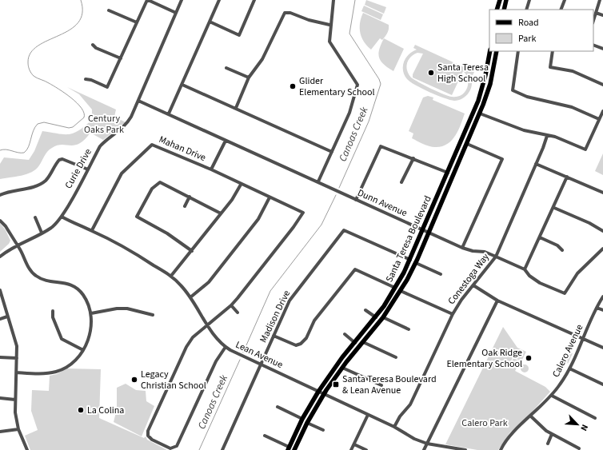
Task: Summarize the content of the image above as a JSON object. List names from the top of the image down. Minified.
{"streets":{"main road":["Santa Teresa Boulevard"],"street":["Mahan Drive","Curie Drive","Dunn Avenue","Conestoga Way","Madison Drive","Calero Avenue","Lean Avenue"]},"crossings":[["Mahan Drive","Lean Avenue"],["Curie Drive","Dunn Avenue"],["Curie Drive","Lean Avenue"],["Dunn Avenue","Santa Teresa Boulevard"],["Dunn Avenue","Conestoga Way"],["Santa Teresa Boulevard","Madison Drive"],["Santa Teresa Boulevard","Lean Avenue"],["Conestoga Way","Lean Avenue"],["Madison Drive","Lean Avenue"]],"water":["Canoas Creek"],"parks":["Century Oaks Park","Calero Park"],"places":{"other":["Santa Teresa High School","Glider Elementary School","Oak Ridge Elementary School","Legacy Christian School","La Colina"],"transit":["Santa Teresa Boulevard & Lean Avenue"]},"legend":["Road","Park"],"north":"bottom right"}
